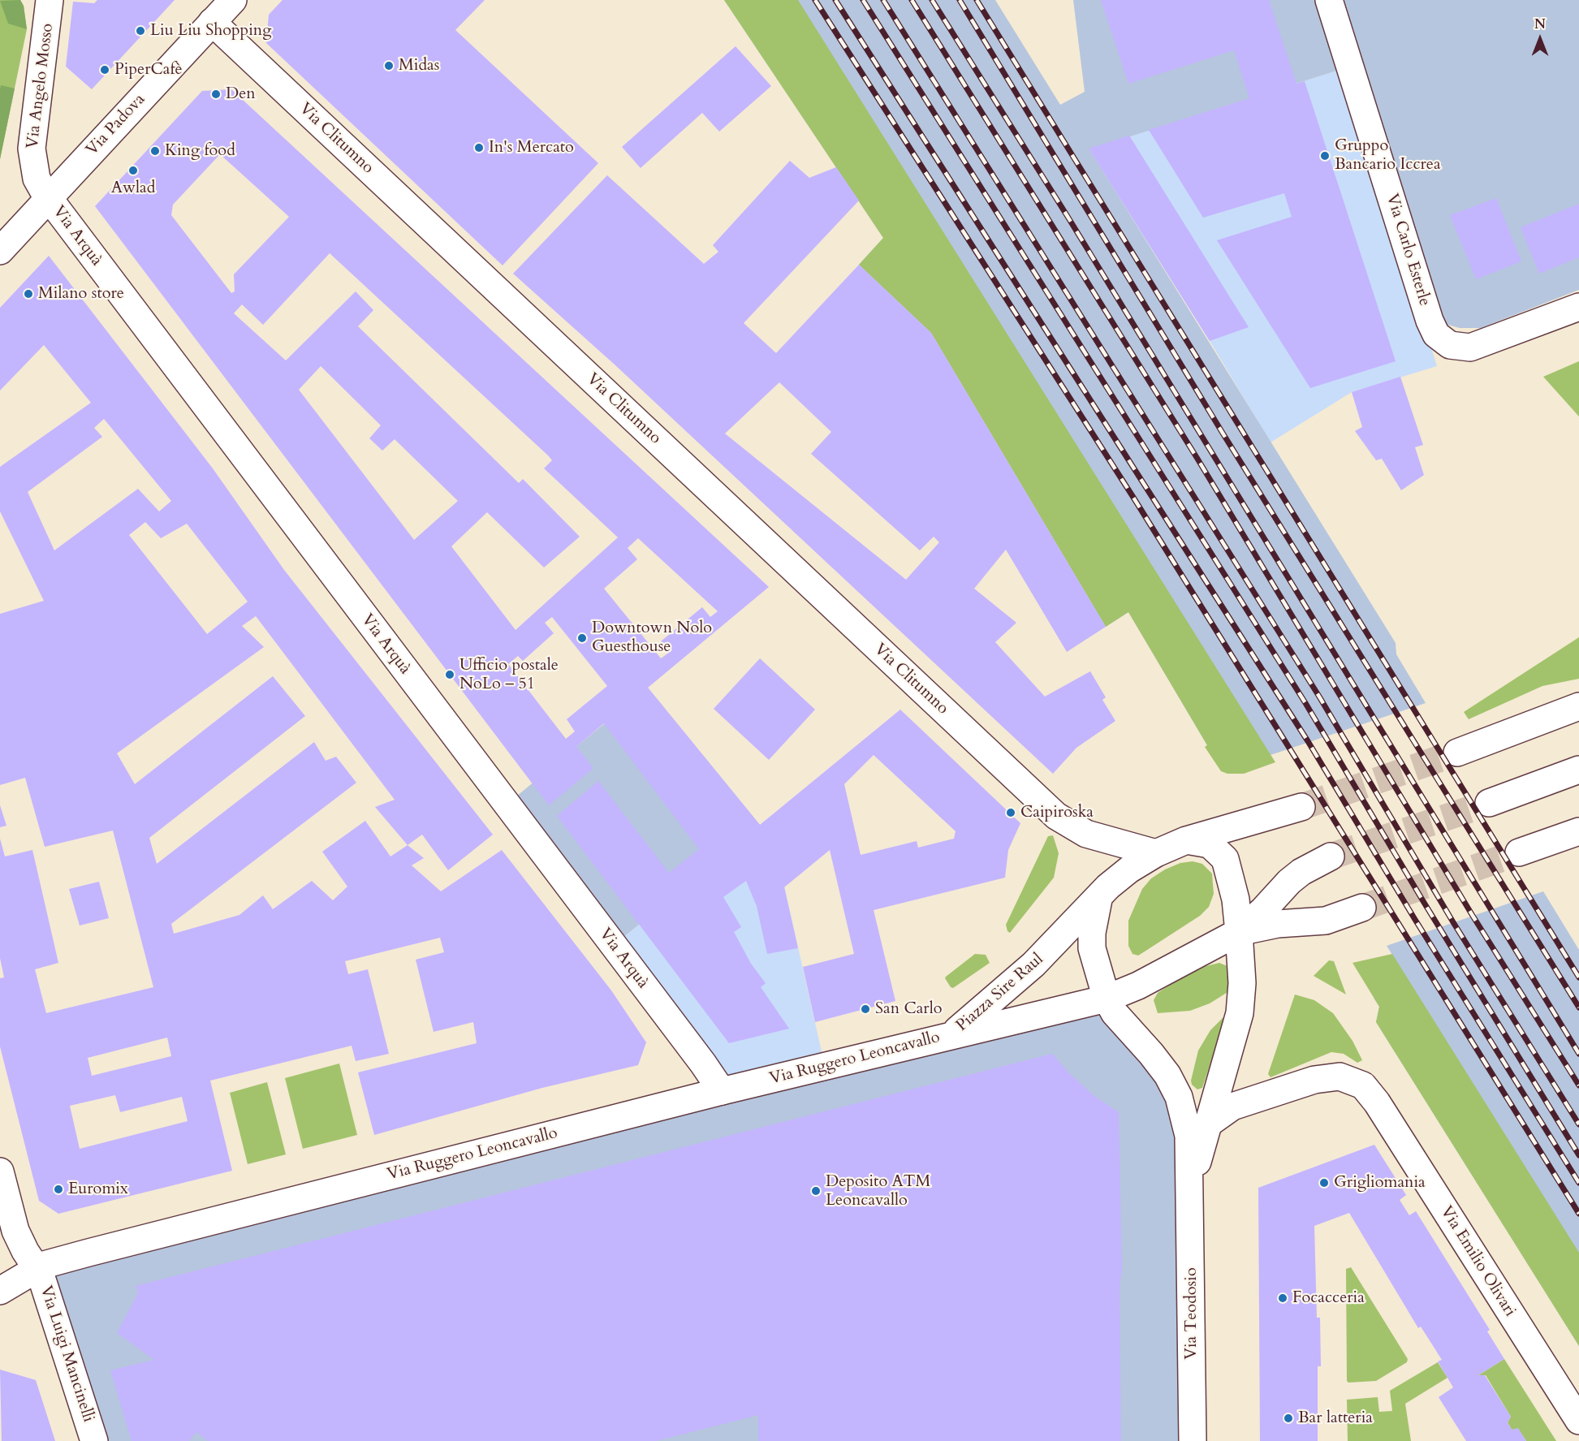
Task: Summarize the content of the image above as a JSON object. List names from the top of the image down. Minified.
{"streets":{"street":["Via Angelo Mosso","Via Padova","Via Clitumno","Via Arquà","Via Carlo Esterle","Piazza Sire Raul","Via Ruggero Leoncavallo","Via Emilio Olivari","Via Teodosio","Via Luigi Mancinelli"]},"crossings":[["Via Angelo Mosso","Via Padova"],["Via Angelo Mosso","Via Arquà"],["Via Padova","Via Clitumno"],["Via Padova","Via Arquà"],["Via Clitumno","Piazza Sire Raul"],["Via Arquà","Via Ruggero Leoncavallo"],["Piazza Sire Raul","Via Ruggero Leoncavallo"],["Piazza Sire Raul","Via Teodosio"],["Via Ruggero Leoncavallo","Via Luigi Mancinelli"]],"places":["Liu Liu Shopping","Midas","PiperCafè","Den","In's Mercato","King food","Gruppo Bancario Iccrea","Awlad","Milano store","Downtown Nolo Guesthouse","Ufficio postale NoLo – 51","Caipiroska","San Carlo","Grigliomania","Euromix","Deposito ATM Leoncavallo","Focacceria","Bar latteria"],"north":"top"}
